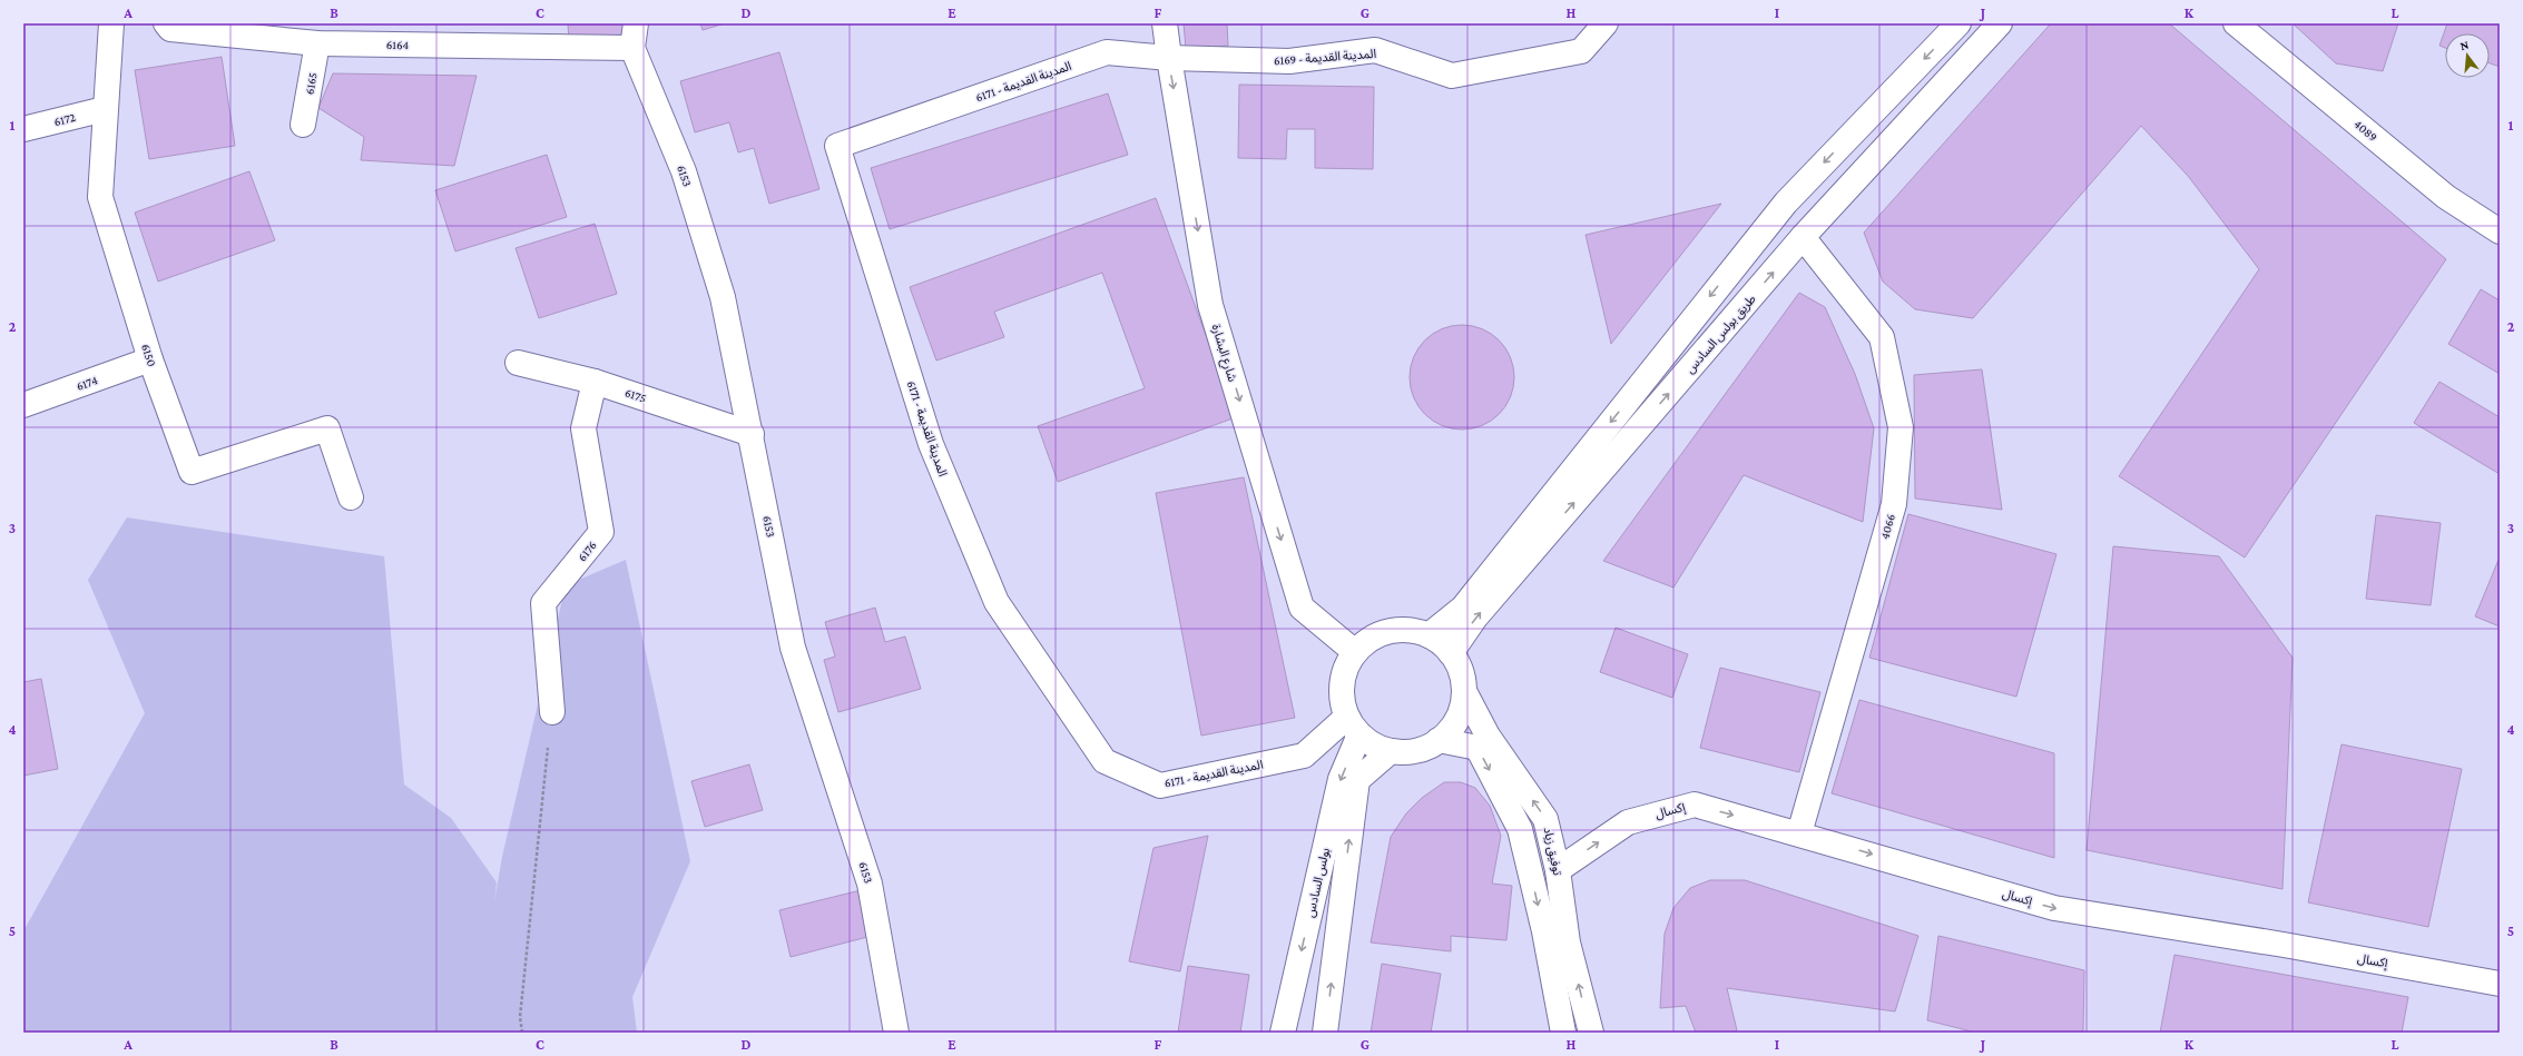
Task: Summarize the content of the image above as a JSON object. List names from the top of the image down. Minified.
{"streets":{"street":["6164","المدينة القديمة - 6169","المدينة القديمة - 6171","6165","6172","4089","6153","طريق بولس السادس","شارع البشارة","6150","6174","6175","4066","6176","إكسال","توفيق زياد","بولس السادس"]},"crossings":[["6164","6165"],["6164","6153"],["المدينة القديمة - 6169","المدينة القديمة - 6171"],["المدينة القديمة - 6169","شارع البشارة"],["المدينة القديمة - 6171","طريق بولس السادس"],["المدينة القديمة - 6171","شارع البشارة"],["المدينة القديمة - 6171","توفيق زياد"],["المدينة القديمة - 6171","بولس السادس"],["6172","6150"],["6153","6175"],["طريق بولس السادس","شارع البشارة"],["طريق بولس السادس","4066"],["طريق بولس السادس","توفيق زياد"],["طريق بولس السادس","بولس السادس"],["شارع البشارة","توفيق زياد"],["شارع البشارة","بولس السادس"],["6150","6174"],["6175","6176"],["4066","إكسال"],["إكسال","توفيق زياد"],["توفيق زياد","بولس السادس"]],"one_way":["شارع البشارة","إكسال"],"north":"top","grid":{"columns":["A","B","C","D","E","F","G","H","I","J","K","L"],"rows":["1","2","3","4","5"]}}
